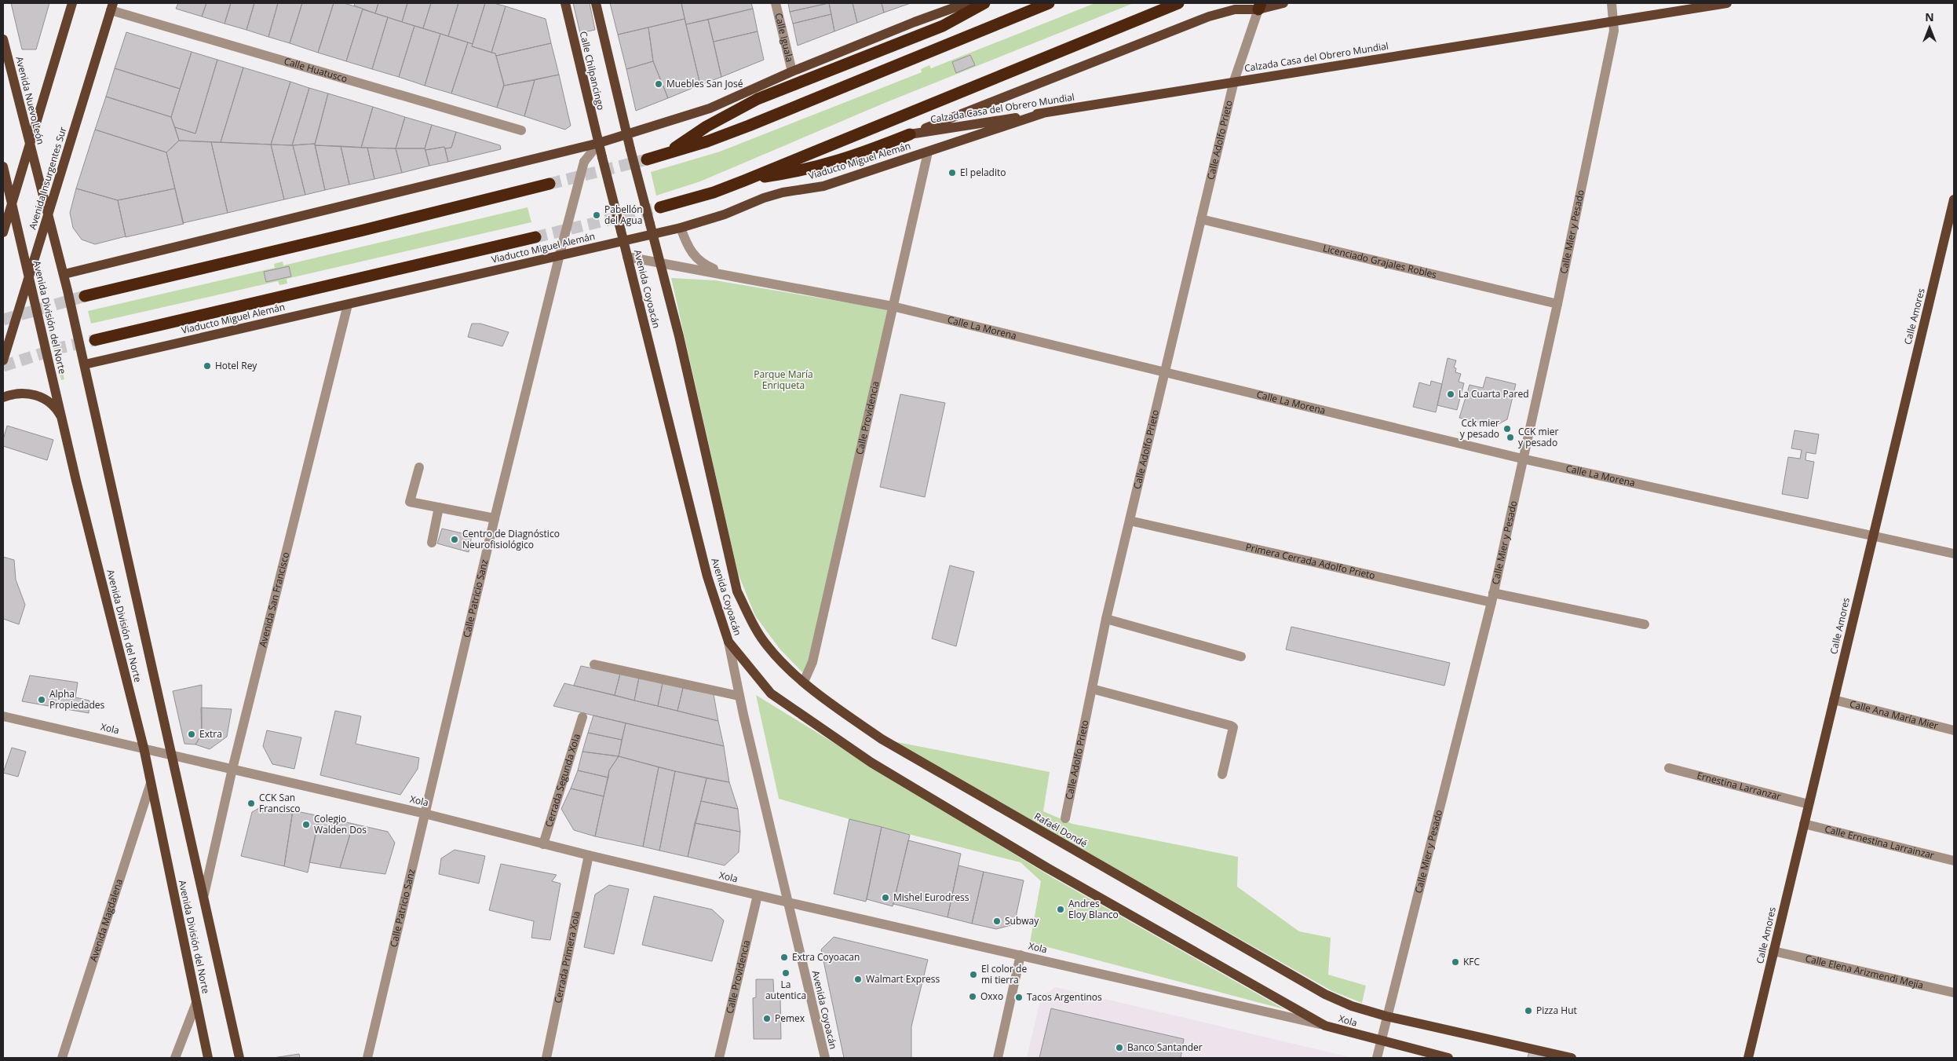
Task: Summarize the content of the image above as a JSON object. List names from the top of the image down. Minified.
{"streets":{"highway":["Viaducto Miguel Alemán"],"main road":["Calzada Casa del Obrero Mundial","Calle Chilpancingo","Avenida Nuevo León","Avenida Insurgentes Sur","Avenida Coyoacán","Calle Amores","Avenida División del Norte","Xola","Rafaél Dondé"],"street":["Calle Iguala","Calle Huatusco","Calle Adolfo Prieto","Calle Mier y Pesado","Licenciado Grajales Robles","Calle La Morena","Calle Providencia","Primera Cerrada Adolfo Prieto","Calle Patricio Sanz","Avenida San Francisco","Calle Ana María Mier","Cerrada Segunda Xola","Ernestina Larranzar","Calle Ernestina Larrainzar","Avenida Magdalena","Cerrada Primera Xola","Calle Elena Arizmendi Mejía"]},"crossings":[["Calzada Casa del Obrero Mundial","Calle Adolfo Prieto"],["Calzada Casa del Obrero Mundial","Viaducto Miguel Alemán"],["Calzada Casa del Obrero Mundial","Calle Mier y Pesado"],["Calle Huatusco","Avenida Insurgentes Sur"],["Calle Chilpancingo","Avenida Coyoacán"],["Calle Chilpancingo","Calle Patricio Sanz"],["Avenida Nuevo León","Avenida Insurgentes Sur"],["Avenida Nuevo León","Avenida División del Norte"],["Calle Adolfo Prieto","Viaducto Miguel Alemán"],["Calle Adolfo Prieto","Licenciado Grajales Robles"],["Calle Adolfo Prieto","Calle La Morena"],["Calle Adolfo Prieto","Primera Cerrada Adolfo Prieto"],["Viaducto Miguel Alemán","Avenida Coyoacán"],["Viaducto Miguel Alemán","Avenida División del Norte"],["Viaducto Miguel Alemán","Calle Providencia"],["Viaducto Miguel Alemán","Calle Patricio Sanz"],["Viaducto Miguel Alemán","Avenida San Francisco"],["Avenida Insurgentes Sur","Avenida División del Norte"],["Calle Mier y Pesado","Licenciado Grajales Robles"],["Calle Mier y Pesado","Calle La Morena"],["Calle Mier y Pesado","Primera Cerrada Adolfo Prieto"],["Calle Mier y Pesado","Xola"],["Calle Mier y Pesado","Rafaél Dondé"],["Avenida Coyoacán","Calle La Morena"],["Avenida Coyoacán","Calle Patricio Sanz"],["Avenida Coyoacán","Xola"],["Avenida Coyoacán","Rafaél Dondé"],["Calle Amores","Calle La Morena"],["Calle Amores","Calle Ana María Mier"],["Calle Amores","Ernestina Larranzar"],["Calle Amores","Calle Ernestina Larrainzar"],["Calle Amores","Calle Elena Arizmendi Mejía"],["Avenida División del Norte","Avenida San Francisco"],["Avenida División del Norte","Xola"],["Avenida División del Norte","Avenida Magdalena"],["Calle La Morena","Calle Providencia"],["Calle Providencia","Xola"],["Calle Providencia","Rafaél Dondé"],["Calle Patricio Sanz","Xola"],["Avenida San Francisco","Xola"],["Xola","Cerrada Segunda Xola"],["Xola","Cerrada Primera Xola"]],"parks":["Parque María Enriqueta"],"places":["Muebles San José","El peladito","Pabellón del Agua","Hotel Rey","La Cuarta Pared","Cck mier y pesado","CCK mier y pesado","Centro de Diagnóstico Neurofisiológico","Alpha Propiedades","Extra","CCK San Francisco","Colegio Walden Dos","Mishel Eurodress","Andres Eloy Blanco","Subway","Extra Coyoacan","KFC","La autentica","El color de mi tierra","Walmart Express","Oxxo","Tacos Argentinos","Pizza Hut","Pemex","Banco Santander"],"north":"top"}
